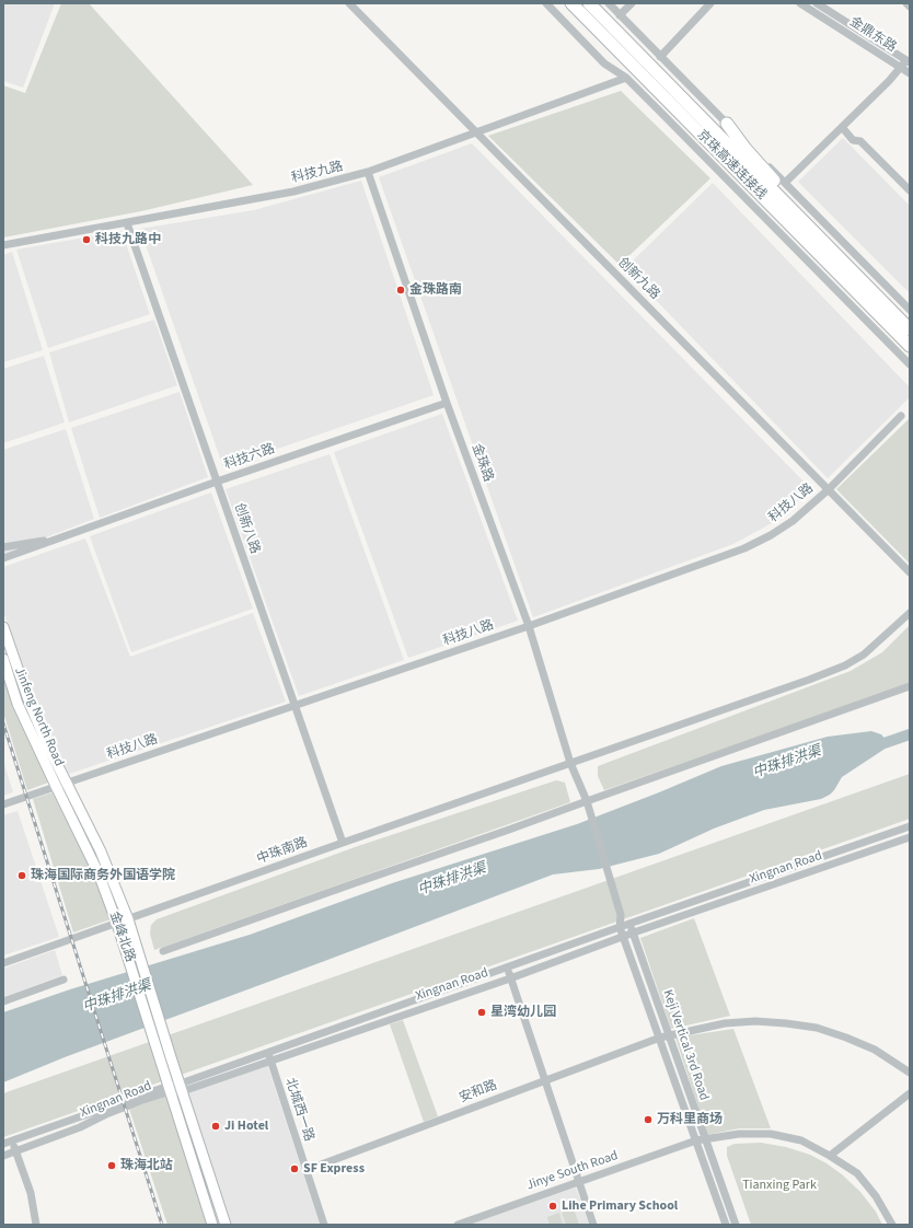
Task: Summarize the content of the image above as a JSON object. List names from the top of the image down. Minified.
{"streets":{"highway":["京珠高速连接线"],"main road":["Jinfeng North Road","金峰北路"],"street":["金鼎东路","科技九路","创新九路","科技六路","金珠路","科技八路","创新八路","中珠南路","Xingnan Road","Keji Vertical 3rd Road","安和路","北城西一路","Jinye South Road"]},"crossings":[["科技九路","创新九路"],["科技九路","金珠路"],["科技九路","创新八路"],["创新九路","科技八路"],["科技六路","金珠路"],["科技六路","创新八路"],["金珠路","科技八路"],["金珠路","中珠南路"],["金珠路","Keji Vertical 3rd Road"],["科技八路","创新八路"],["科技八路","Jinfeng North Road"],["科技八路","金峰北路"],["创新八路","中珠南路"],["Jinfeng North Road","金峰北路"],["中珠南路","金峰北路"],["Xingnan Road","金峰北路"],["Xingnan Road","Keji Vertical 3rd Road"],["Xingnan Road","北城西一路"],["Keji Vertical 3rd Road","安和路"],["Keji Vertical 3rd Road","Jinye South Road"],["安和路","北城西一路"]],"water":["中珠排洪渠"],"parks":["Tianxing Park"],"places":["科技九路中","金珠路南","珠海国际商务外国语学院","星湾幼儿园","万科里商场","Ji Hotel","珠海北站","SF Express","Lihe Primary School"]}
